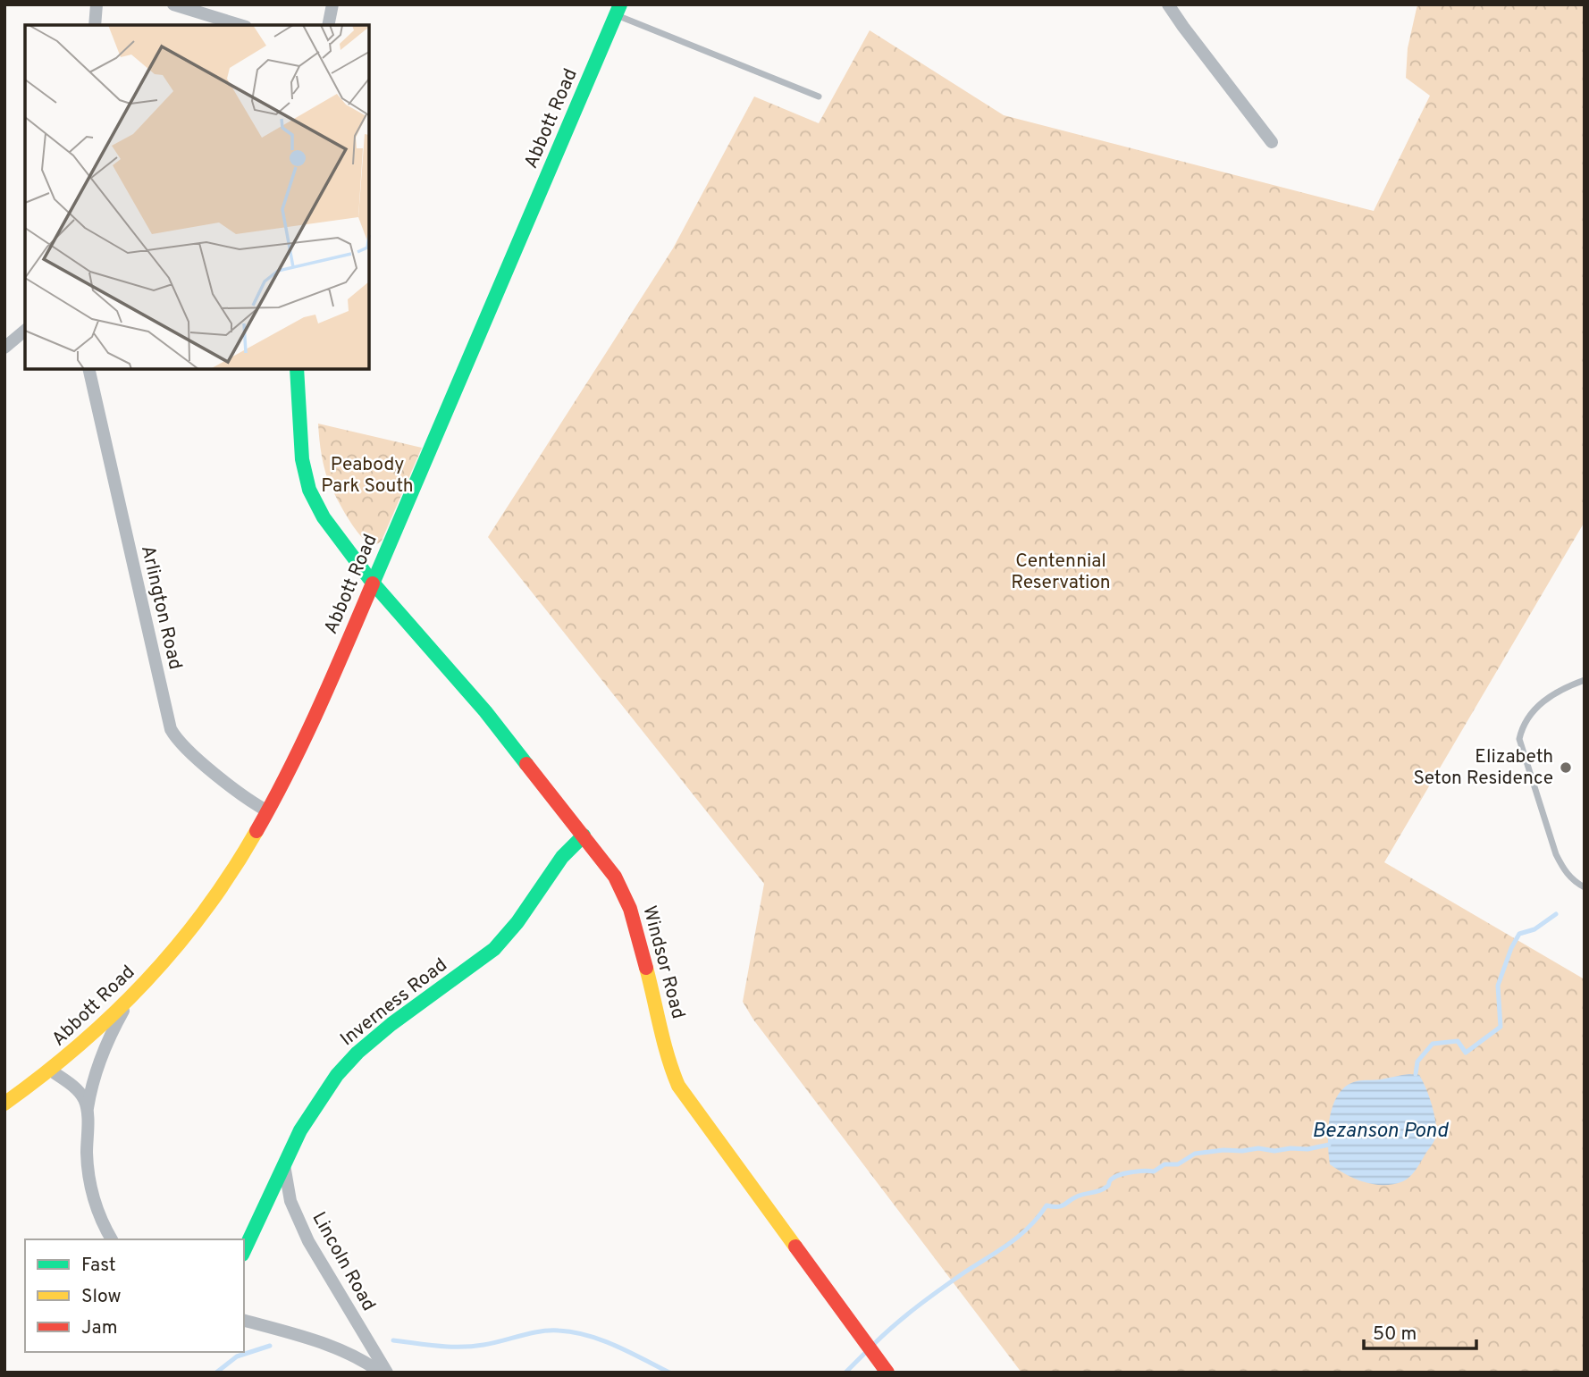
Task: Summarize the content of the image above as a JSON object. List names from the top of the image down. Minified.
{"streets":{"street":["Abbott Road","Arlington Road","Windsor Road","Inverness Road","Lincoln Road"]},"crossings":[["Abbott Road","Arlington Road"],["Abbott Road","Windsor Road"],["Windsor Road","Inverness Road"],["Inverness Road","Lincoln Road"]],"water":["Bezanson Pond"],"parks":["Peabody Park South","Centennial Reservation"],"places":["Elizabeth Seton Residence"],"legend":["Fast","Slow","Jam"],"scale_bar":"50 m"}
